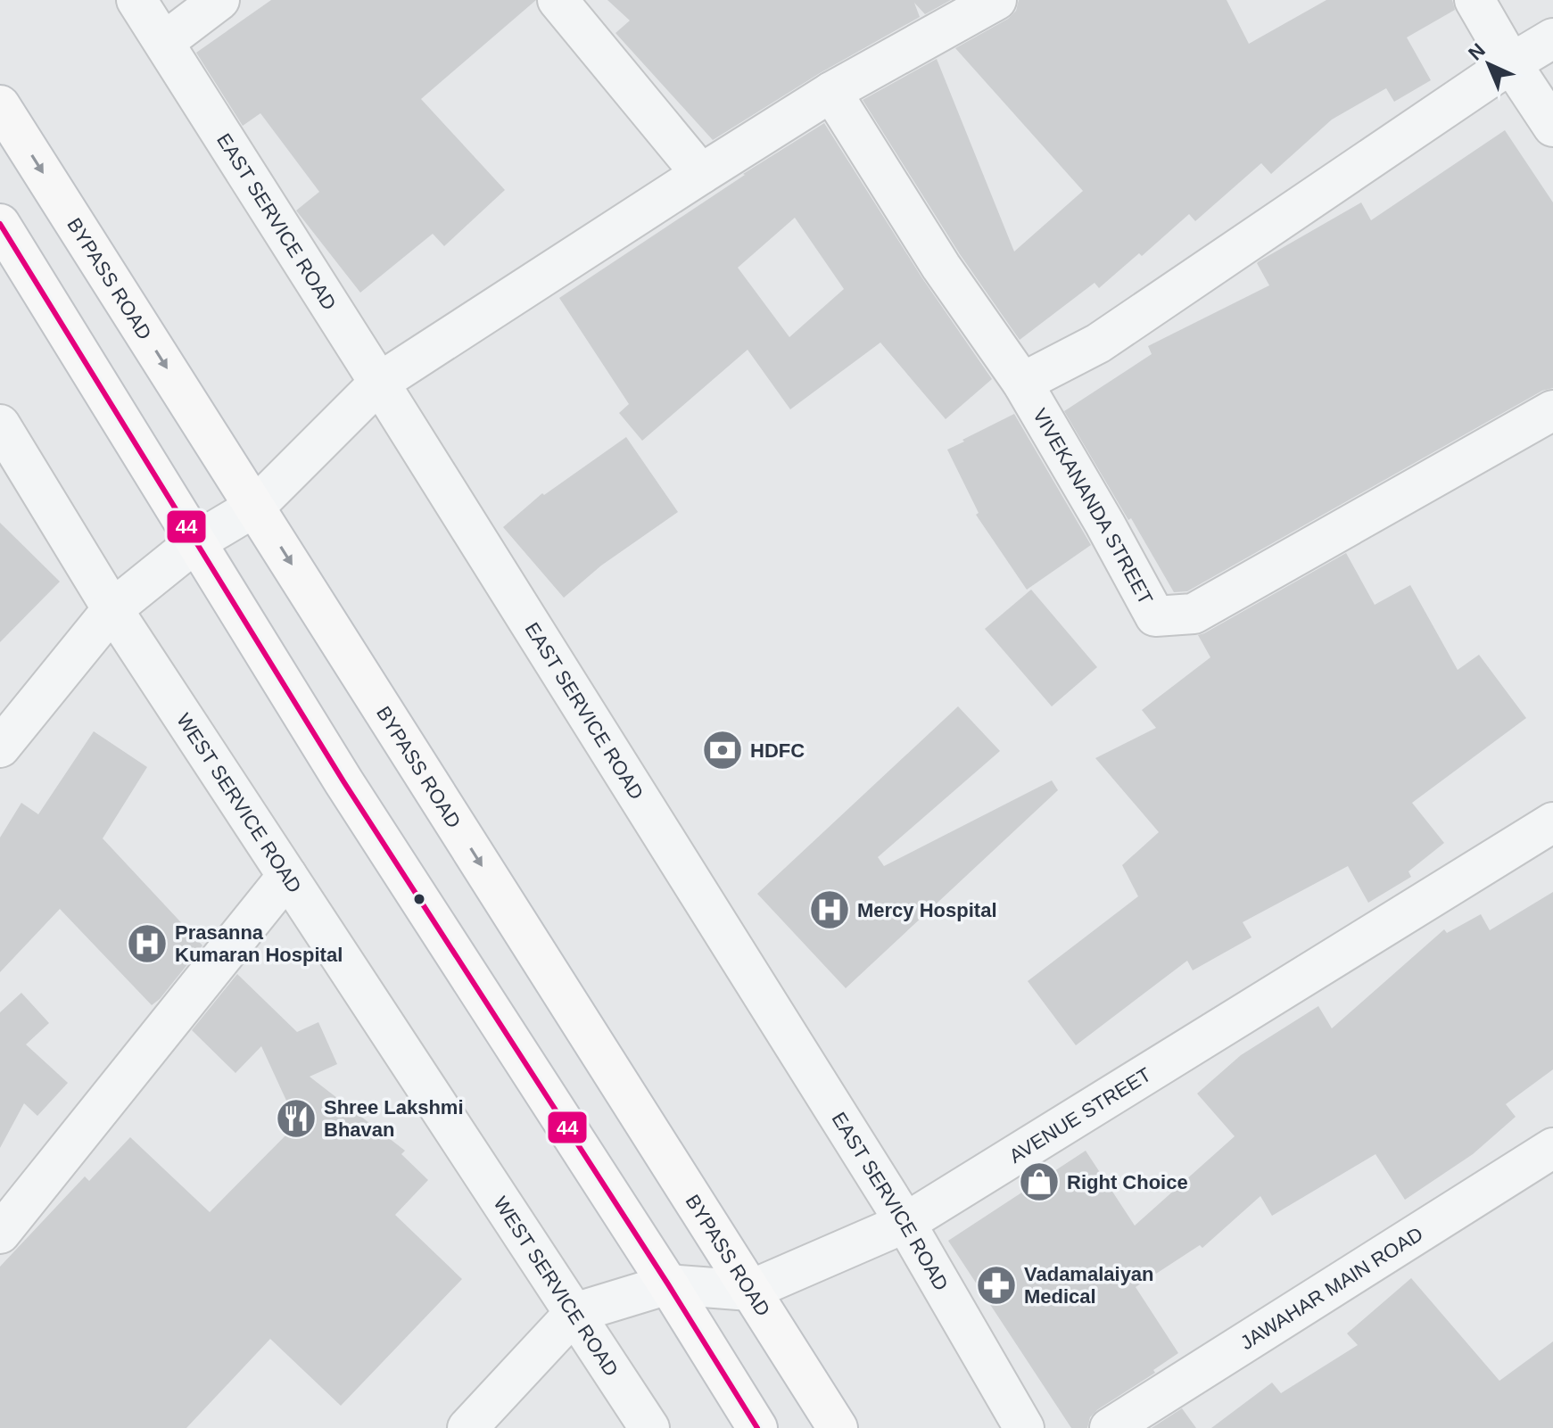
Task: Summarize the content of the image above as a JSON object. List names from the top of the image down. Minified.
{"streets":{"main road":["BYPASS ROAD"],"street":["EAST SERVICE ROAD","VIVEKANANDA STREET","WEST SERVICE ROAD","AVENUE STREET","JAWAHAR MAIN ROAD"]},"crossings":[["EAST SERVICE ROAD","AVENUE STREET"],["BYPASS ROAD","AVENUE STREET"],["WEST SERVICE ROAD","AVENUE STREET"]],"places":{"bank":["HDFC"],"hospital":["Mercy Hospital","Prasanna Kumaran Hospital"],"restaurant":["Shree Lakshmi Bhavan"],"shop":["Right Choice"],"pharmacy":["Vadamalaiyan Medical"]},"lines":["transit line 44"],"north":"top left"}
